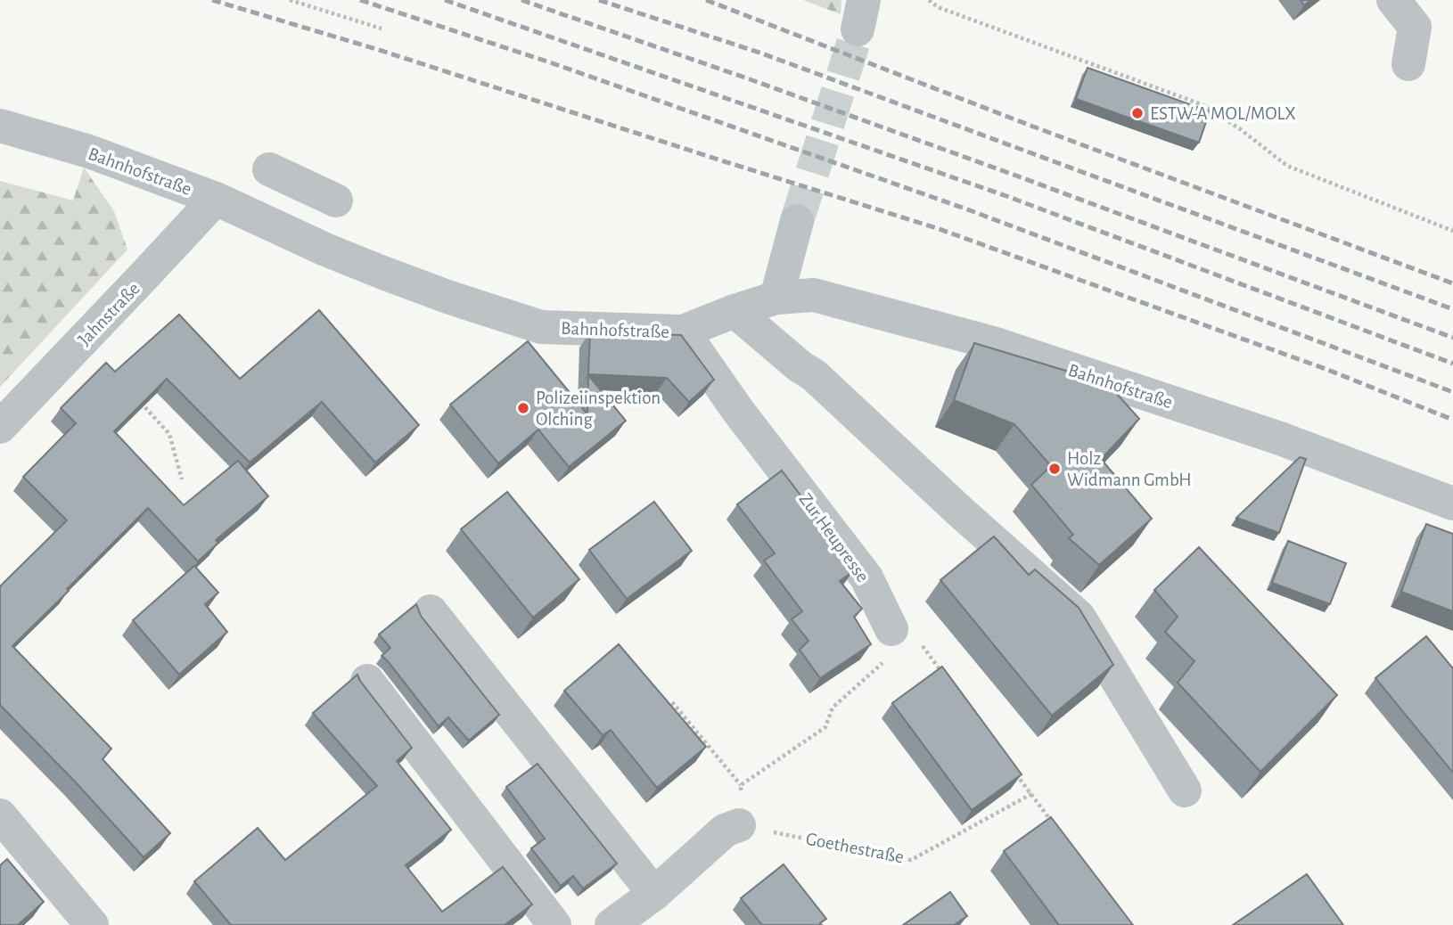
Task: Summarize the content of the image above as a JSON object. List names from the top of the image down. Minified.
{"streets":{"street":["Bahnhofstraße","Jahnstraße","Zur Heupresse"],"path":["Goethestraße"]},"crossings":[["Bahnhofstraße","Jahnstraße"],["Bahnhofstraße","Zur Heupresse"]],"places":["ESTW-A MOL/MOLX","Polizeiinspektion Olching","Holz Widmann GmbH"]}
